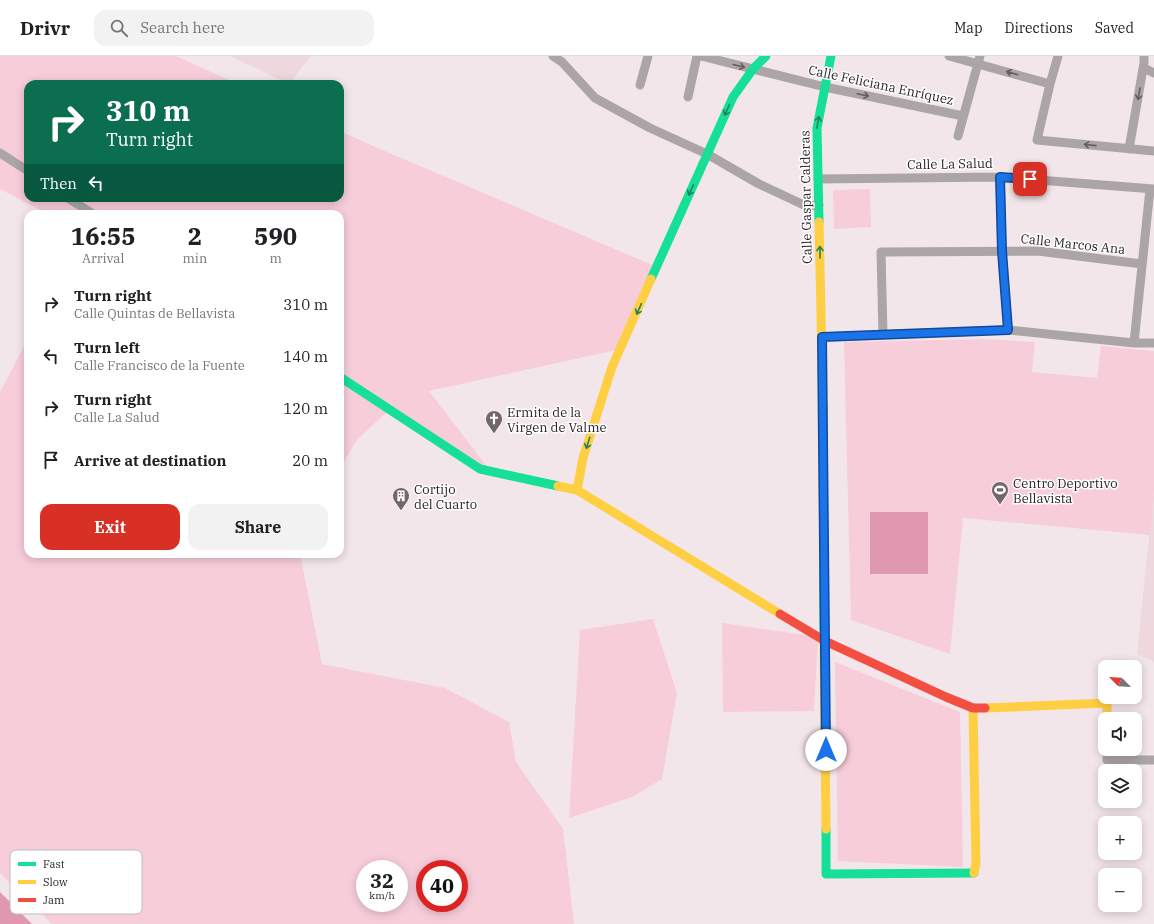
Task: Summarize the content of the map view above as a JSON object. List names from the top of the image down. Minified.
{"streets":{"street":["Calle Feliciana Enríquez","Calle La Salud","Calle Gaspar Calderas","Calle Marcos Ana"]},"crossings":[["Calle Feliciana Enríquez","Calle Gaspar Calderas"],["Calle La Salud","Calle Gaspar Calderas"]],"one_way":["Calle Feliciana Enríquez"],"places":{"church":["Ermita de la Virgen de Valme"],"sports":["Centro Deportivo Bellavista"],"building":["Cortijo del Cuarto"]},"legend":["Fast","Slow","Jam"],"north":"top left","page":{"header":"Drivr","search":"Search here","nav":["Map","Directions","Saved"],"turn":["310 m","Turn right"],"then":"Then","eta":["16:55","Arrival","2","min","590","m"],"list":[{"name":"Turn right","note":"Calle Quintas de Bellavista","value":"310 m"},{"name":"Turn left","note":"Calle Francisco de la Fuente","value":"140 m"},{"name":"Turn right","note":"Calle La Salud","value":"120 m"},{"name":"Arrive at destination","value":"20 m"}],"buttons":["Exit","Share"],"map_buttons":["+","−"],"speed":"32 km/h","limit":"40"}}
